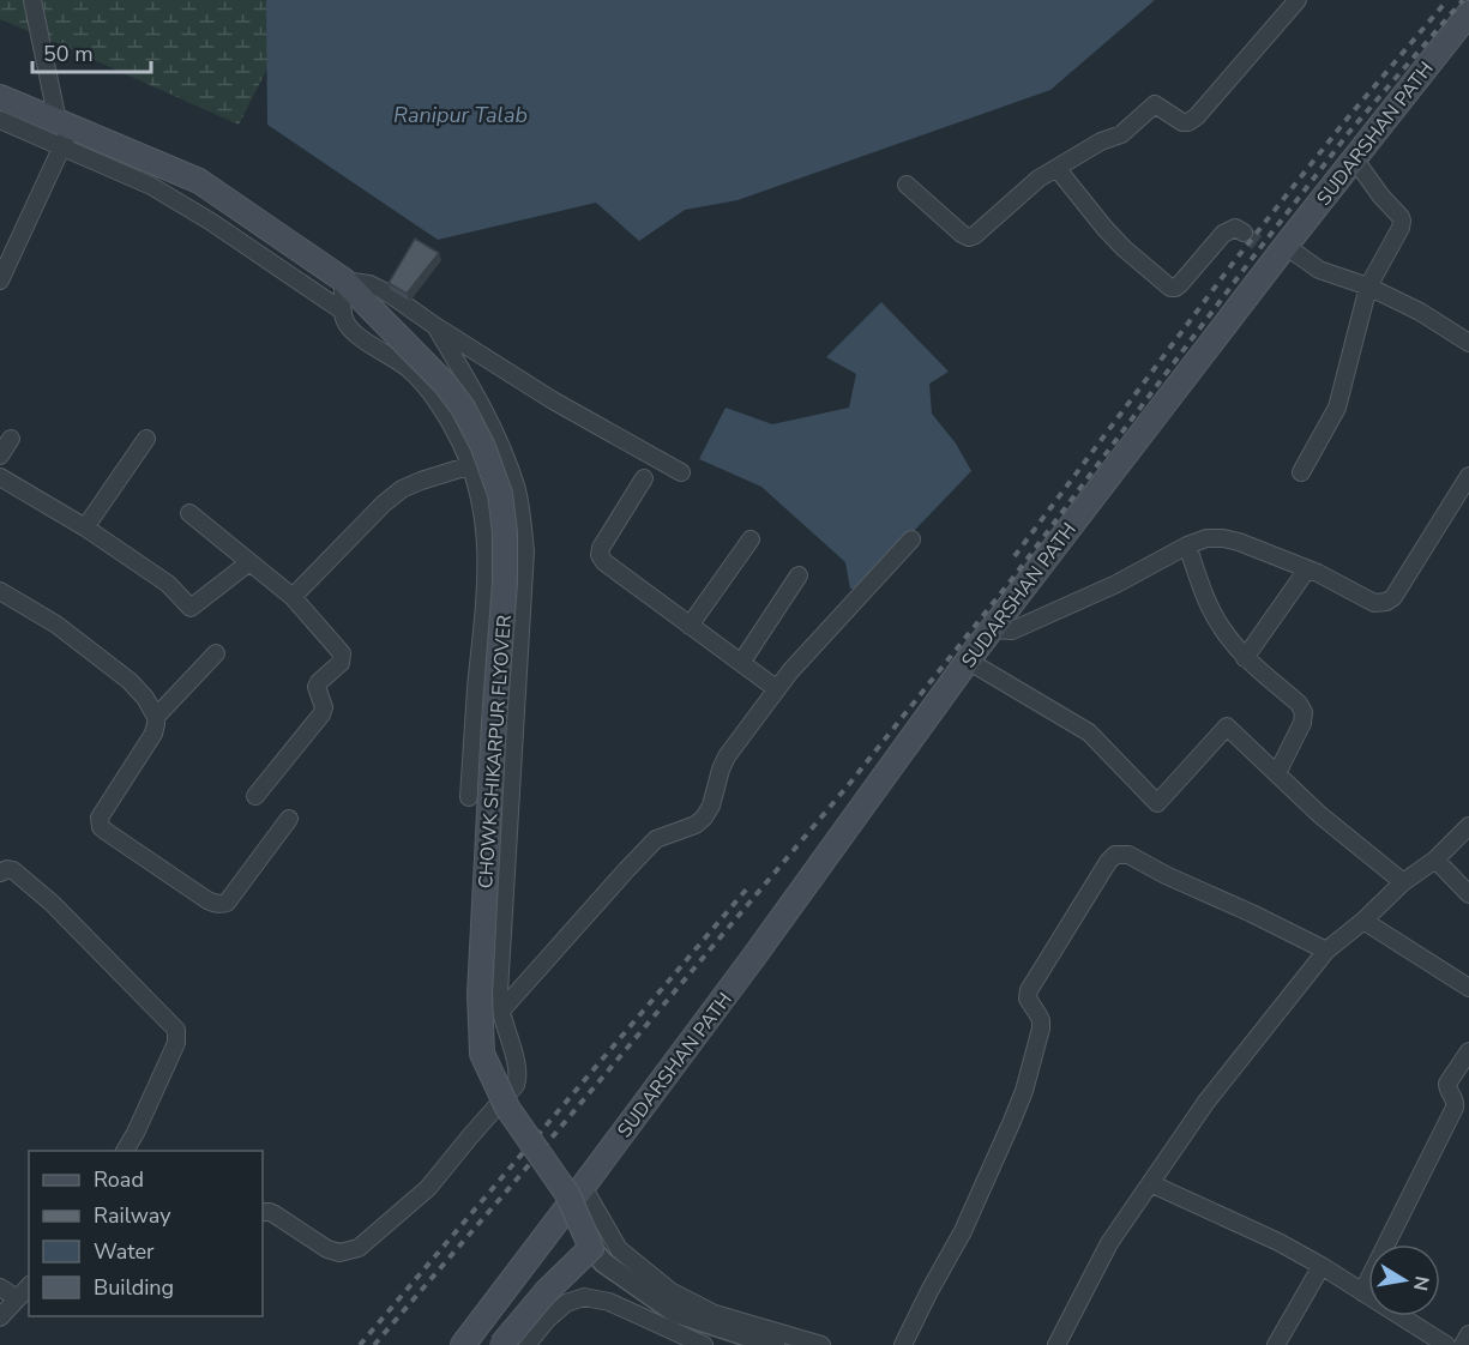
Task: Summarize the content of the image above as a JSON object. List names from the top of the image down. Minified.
{"streets":{"main road":["SUDARSHAN PATH","CHOWK SHIKARPUR FLYOVER"]},"water":["Ranipur Talab"],"legend":["Road","Railway","Water","Building"],"scale_bar":"50 m","north":"right"}
